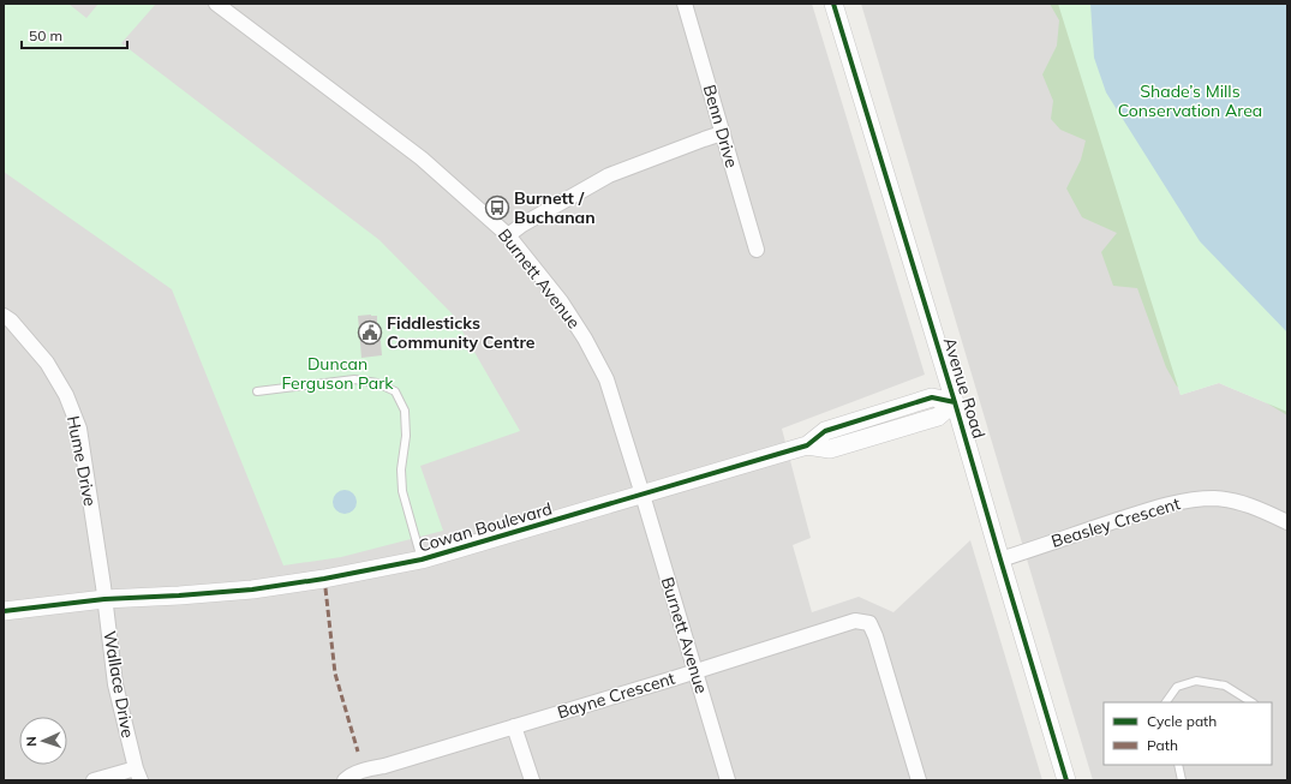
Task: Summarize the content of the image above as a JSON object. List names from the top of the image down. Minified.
{"streets":{"street":["Benn Drive","Burnett Avenue","Avenue Road","Hume Drive","Beasley Crescent","Cowan Boulevard","Wallace Drive","Bayne Crescent"]},"crossings":[["Burnett Avenue","Cowan Boulevard"],["Burnett Avenue","Bayne Crescent"],["Avenue Road","Beasley Crescent"],["Avenue Road","Cowan Boulevard"],["Hume Drive","Cowan Boulevard"],["Hume Drive","Wallace Drive"],["Cowan Boulevard","Wallace Drive"]],"parks":["Shade’s Mills Conservation Area","Duncan Ferguson Park"],"places":{"bus stop":["Burnett / Buchanan"],"public building":["Fiddlesticks Community Centre"]},"legend":["Cycle path","Path"],"scale_bar":"50 m","north":"left"}
